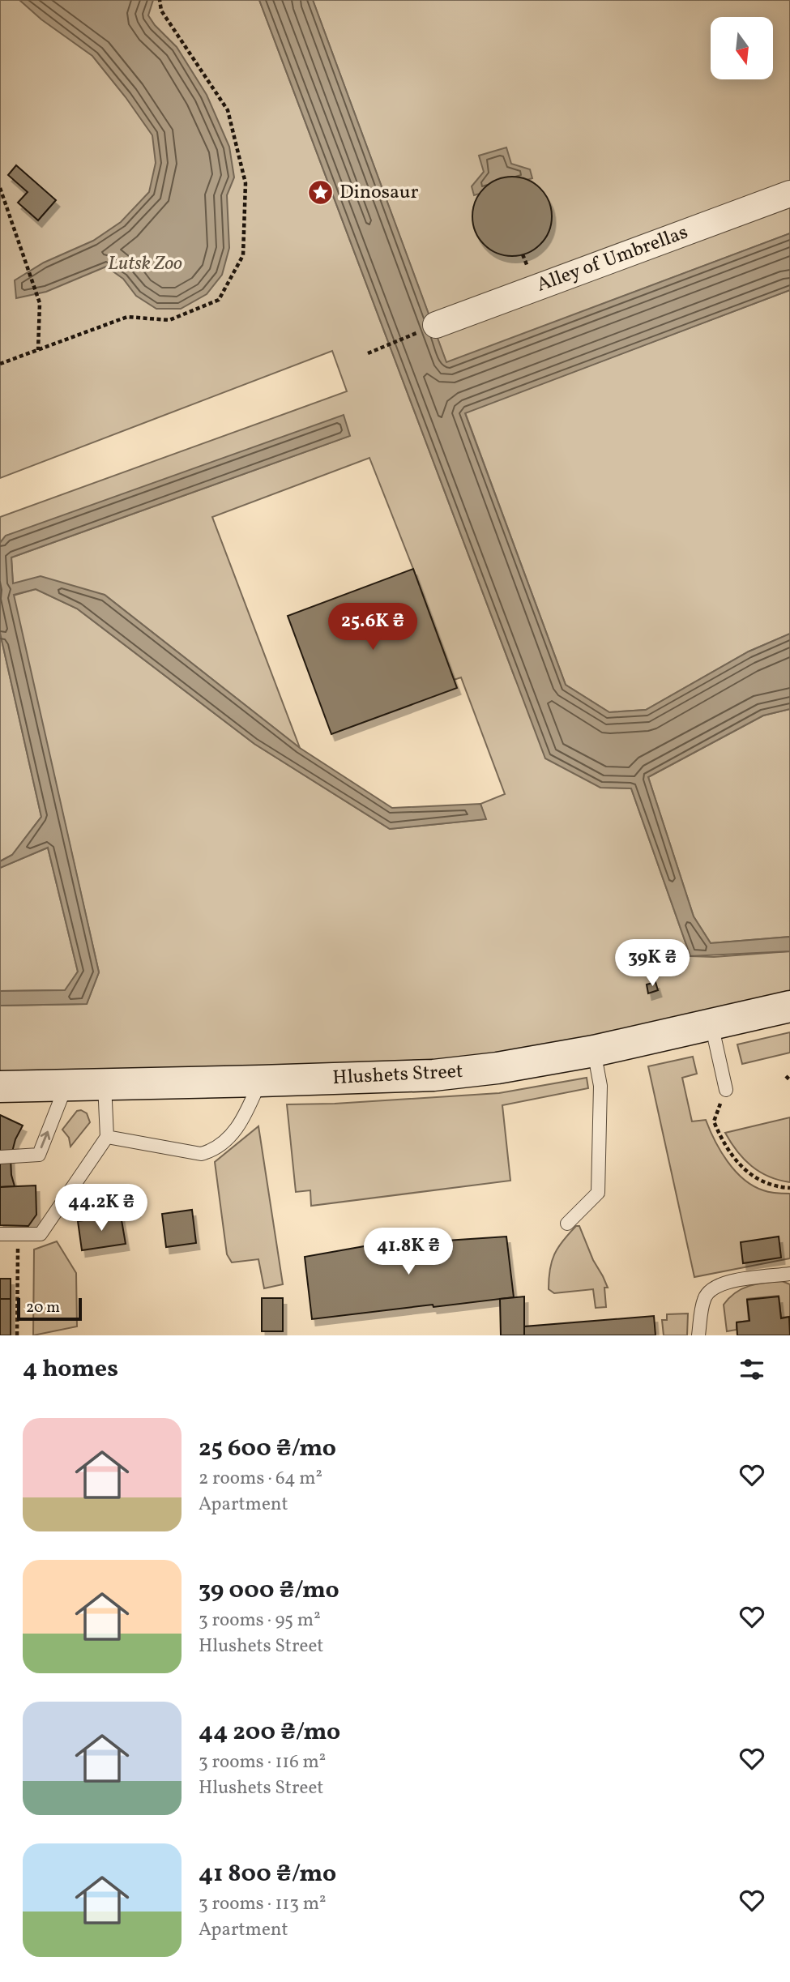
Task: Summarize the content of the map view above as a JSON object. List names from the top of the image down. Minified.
{"streets":{"street":["Alley of Umbrellas","Hlushets Street"]},"parks":["Lutsk Zoo"],"places":{"place":["Dinosaur"]},"scale_bar":"20 m","north":"bottom","page":{"price":["25.6K ₴","39K ₴","44.2K ₴","41.8K ₴"],"scale":"20 m","heading":"4 homes","list":[{"name":"25 600 ₴/mo","note":"2 rooms · 64 m² · Apartment"},{"name":"39 000 ₴/mo","note":"3 rooms · 95 m² · Hlushets Street"},{"name":"44 200 ₴/mo","note":"3 rooms · 116 m² · Hlushets Street"},{"name":"41 800 ₴/mo","note":"3 rooms · 113 m² · Apartment"}]}}
